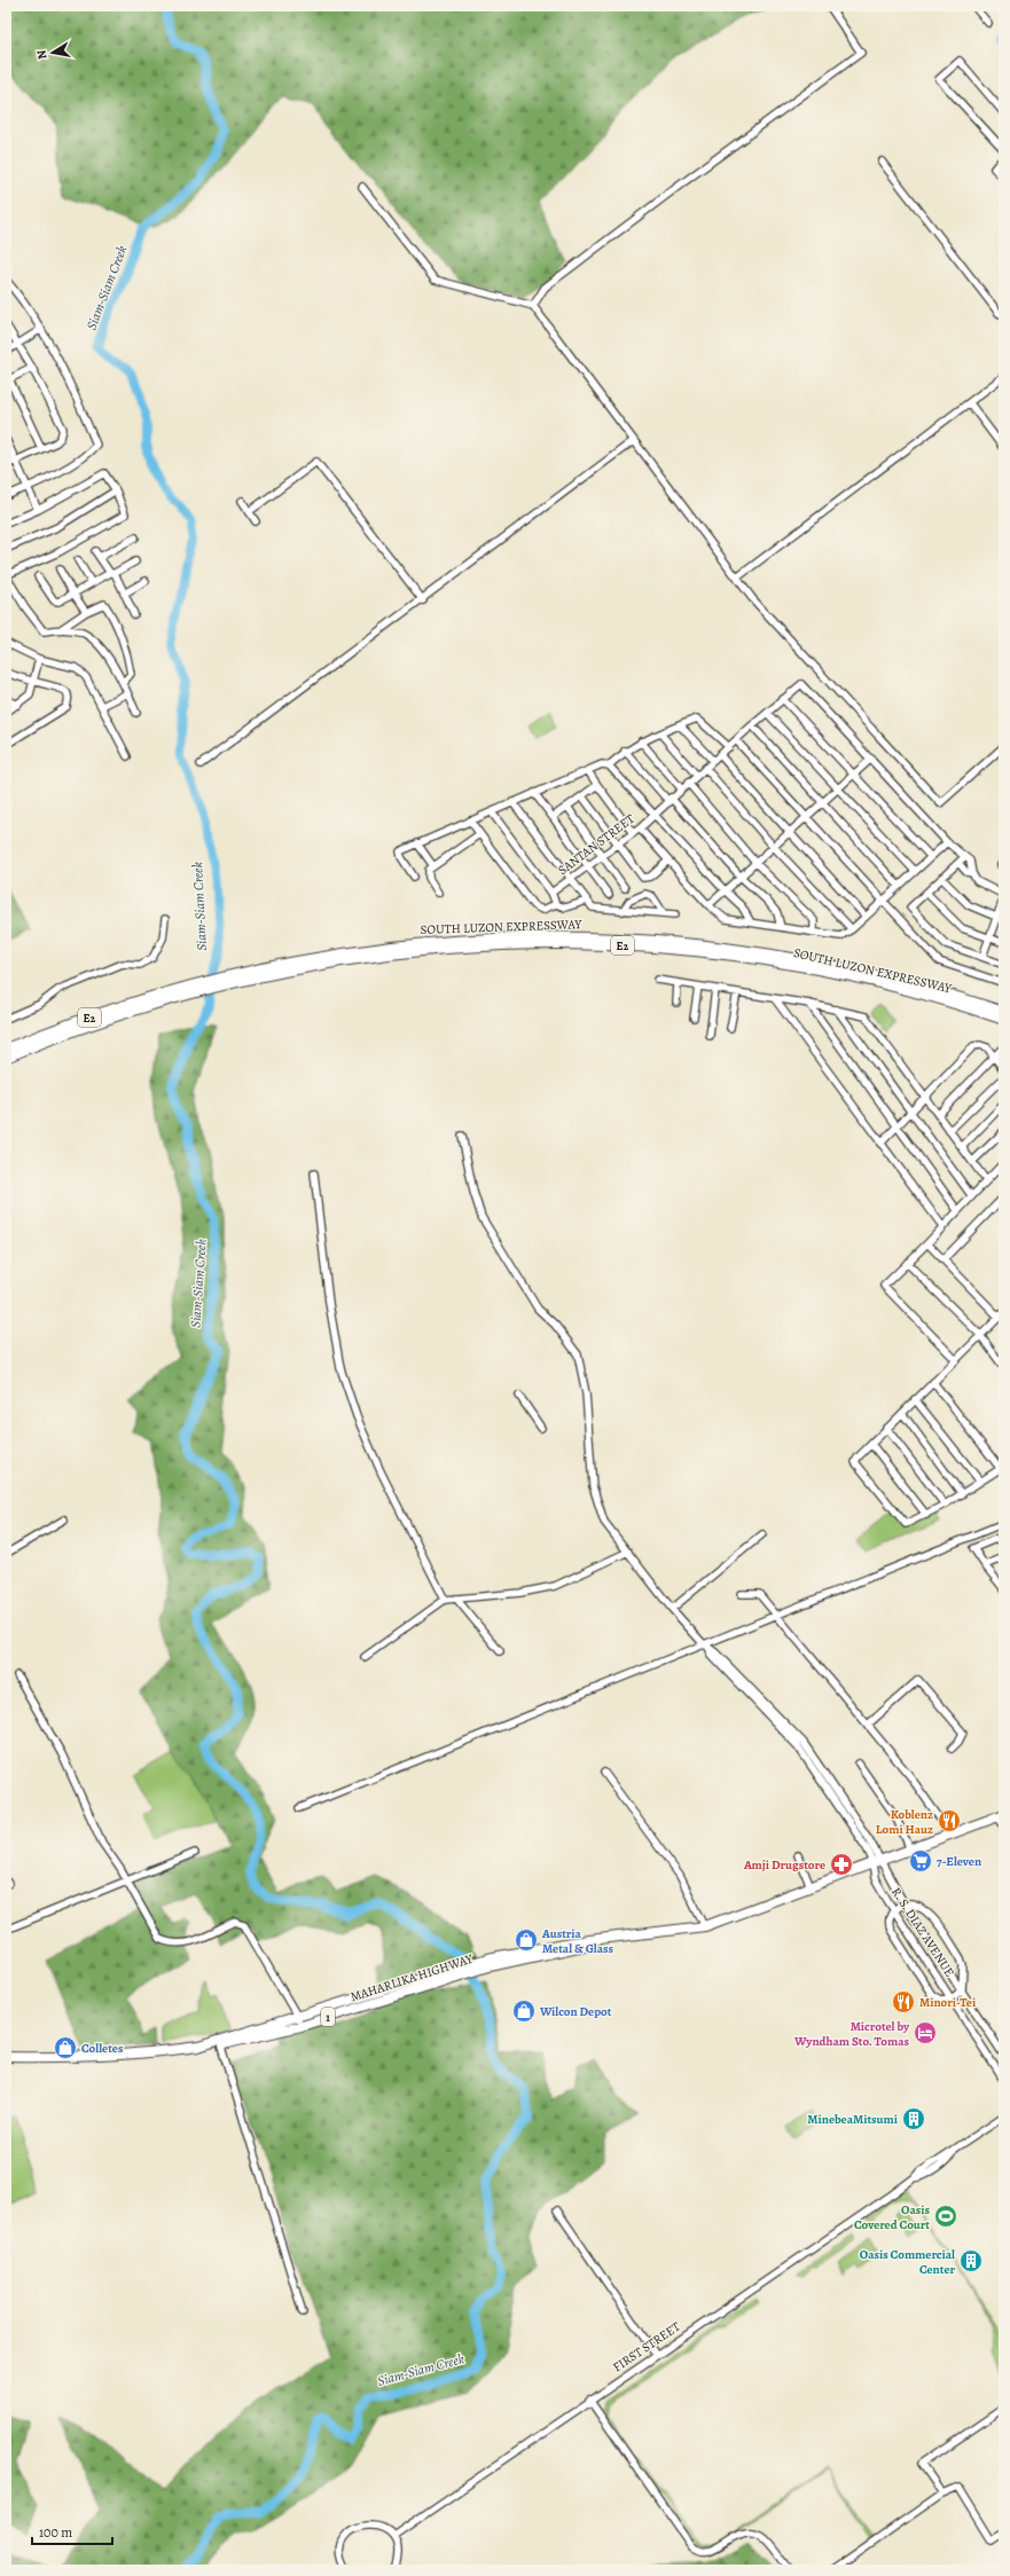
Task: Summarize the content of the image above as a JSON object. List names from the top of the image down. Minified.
{"streets":{"highway":["SOUTH LUZON EXPRESSWAY","E2","MAHARLIKA HIGHWAY","1"],"street":["SANTAN STREET","R. S. DIAZ AVENUE","FIRST STREET"]},"crossings":[["R. S. DIAZ AVENUE","MAHARLIKA HIGHWAY"]],"water":["Siam-Siam Creek"],"places":{"restaurant":["Koblenz Lomi Hauz","Minori-Tei"],"supermarket":["7-Eleven"],"pharmacy":["Amji Drugstore"],"shop":["Austria Metal & Glass","Wilcon Depot","Colletes"],"hotel":["Microtel by Wyndham Sto. Tomas"],"building":["MinebeaMitsumi","Oasis Commercial Center"],"sports":["Oasis Covered Court"]},"scale_bar":"100 m","north":"left"}
